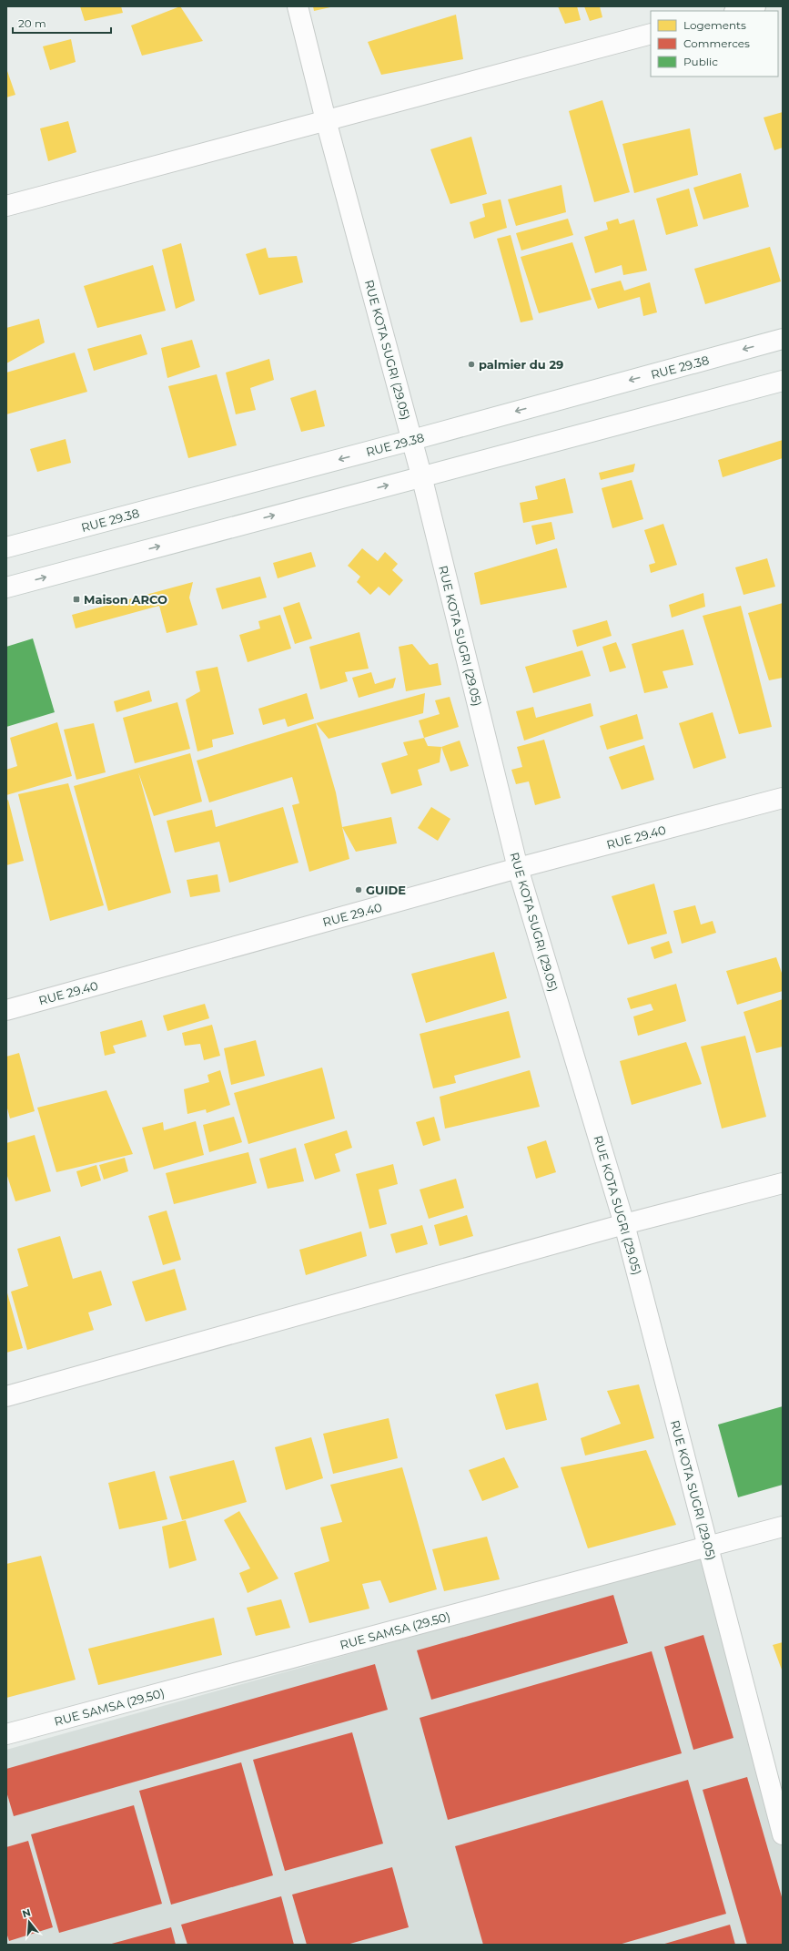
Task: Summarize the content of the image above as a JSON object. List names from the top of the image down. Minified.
{"streets":{"street":["RUE KOTA SUGRI (29.05)","RUE 29.38","RUE 29.40","RUE SAMSA (29.50)"]},"crossings":[["RUE KOTA SUGRI (29.05)","RUE 29.38"],["RUE KOTA SUGRI (29.05)","RUE 29.40"],["RUE KOTA SUGRI (29.05)","RUE SAMSA (29.50)"]],"places":{"other":["palmier du 29","GUIDE"],"transit":["Maison ARCO"]},"legend":["Logements","Commerces","Public"],"scale_bar":"20 m","north":"top"}
